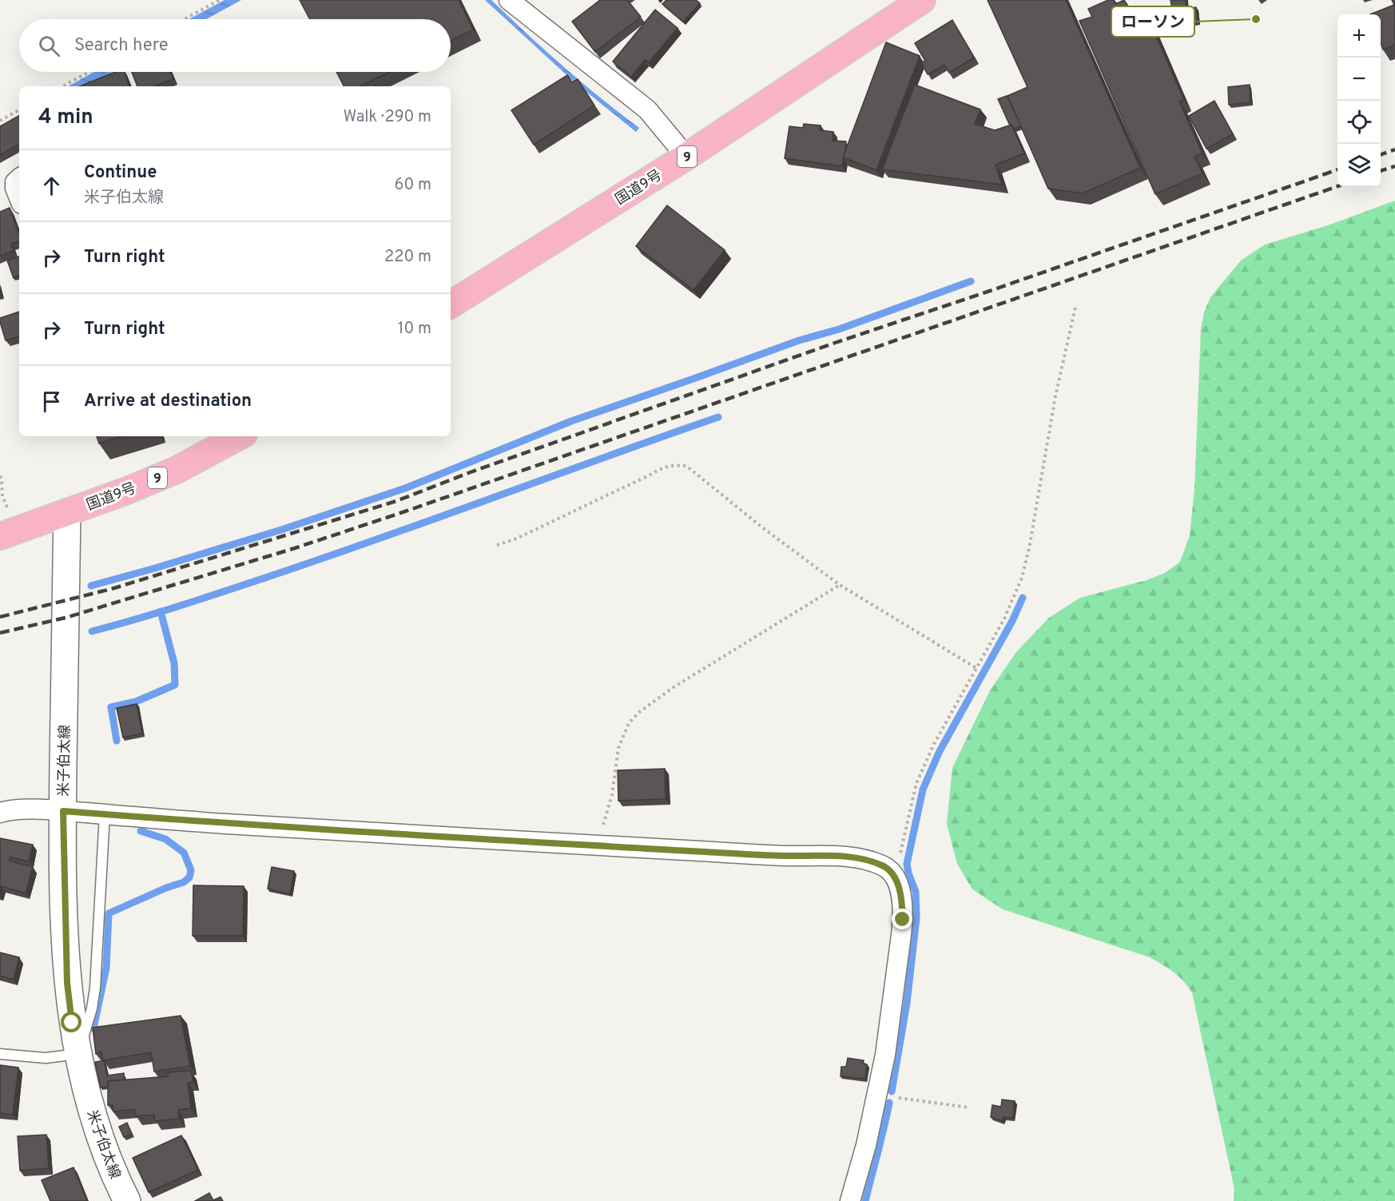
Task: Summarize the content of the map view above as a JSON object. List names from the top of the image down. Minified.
{"streets":{"highway":["9","国道9号"],"main road":["米子伯太線"]},"crossings":[["国道9号","米子伯太線"]],"places":["ローソン"],"page":{"map_buttons":["+","−"],"search":"Search here","heading":["4 min","Walk · 290 m"],"list":[["Continue","米子伯太線","60 m"],["Turn right","220 m"],["Turn right","10 m"],"Arrive at destination"]}}
